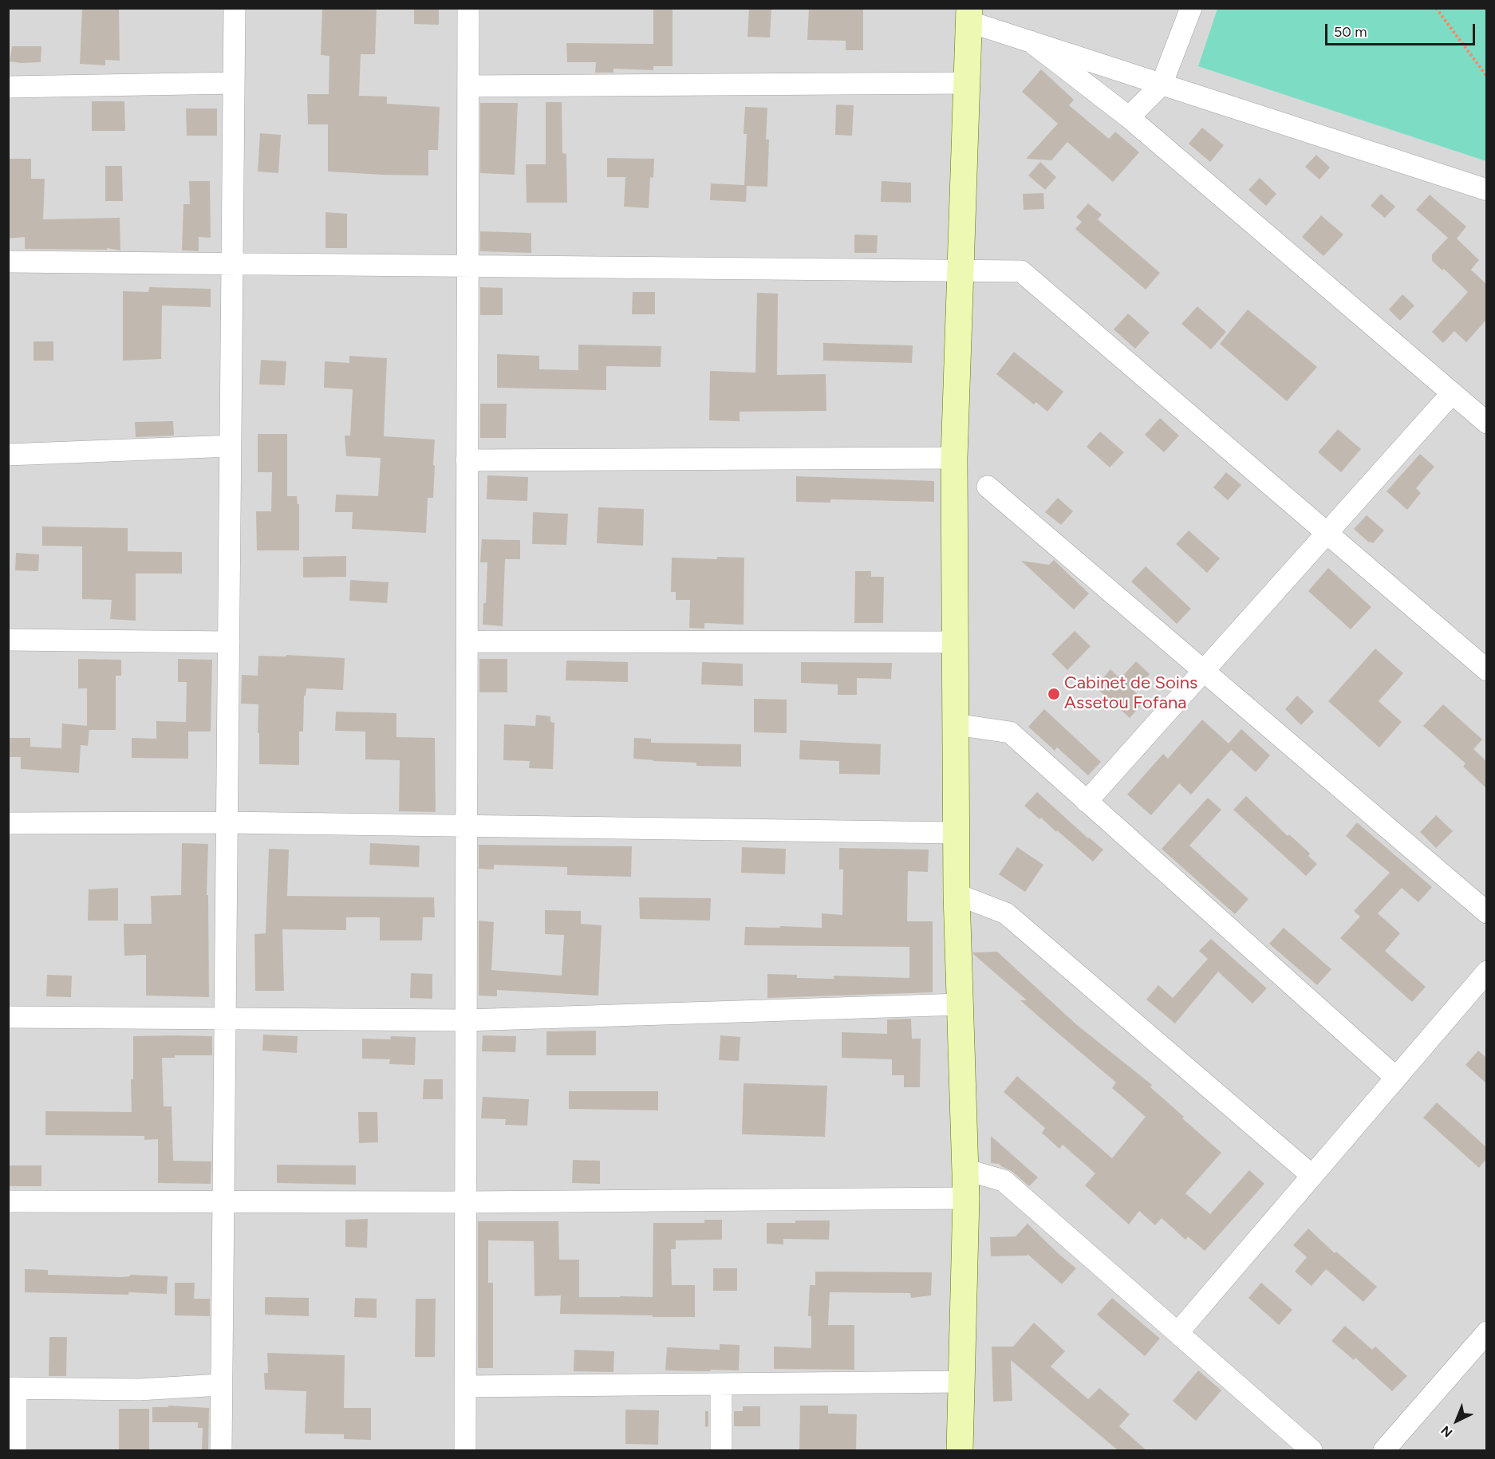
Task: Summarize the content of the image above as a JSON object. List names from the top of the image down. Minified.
{"places":["Cabinet de Soins Assetou Fofana"],"scale_bar":"50 m","north":"bottom left"}
